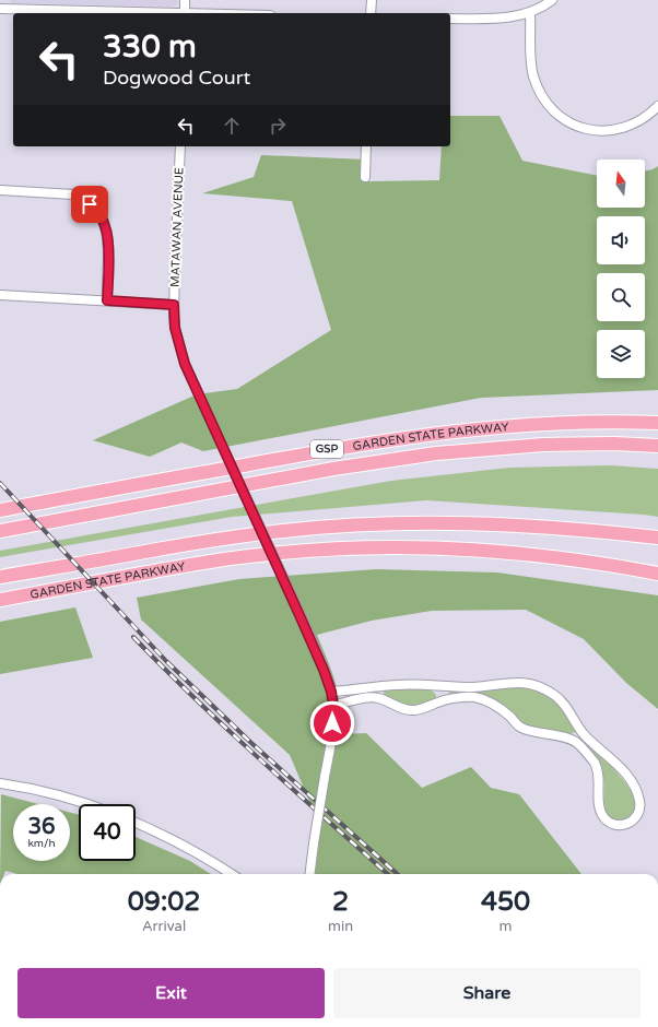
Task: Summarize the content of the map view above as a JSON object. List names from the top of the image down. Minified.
{"streets":{"highway":["GARDEN STATE PARKWAY","GSP"],"street":["MATAWAN AVENUE"]},"north":"top","page":{"turn":["330 m","Dogwood Court"],"speed":"36 km/h","limit":"40","eta":["09:02","Arrival","2","min","450","m"],"buttons":["Exit","Share"]}}
